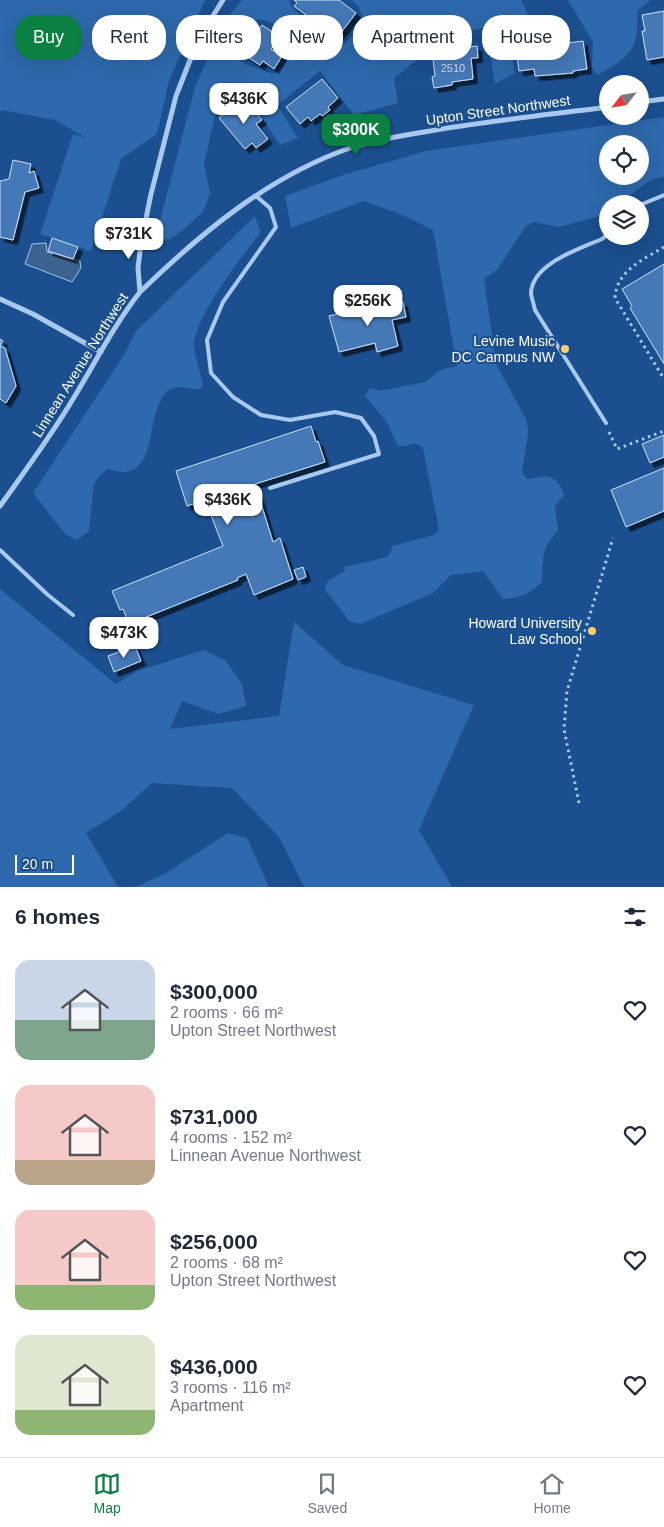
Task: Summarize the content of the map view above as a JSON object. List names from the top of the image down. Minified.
{"streets":{"street":["Upton Street Northwest","Linnean Avenue Northwest"]},"crossings":[["Upton Street Northwest","Linnean Avenue Northwest"]],"places":["Levine Music DC Campus NW","Howard University Law School"],"house_numbers":["2510"],"scale_bar":"20 m","north":"bottom left","page":{"chip":["Buy","Rent","Filters","New","Apartment","House"],"price":["$436K","$300K","$731K","$256K","$436K","$473K"],"scale":"20 m","heading":"6 homes","list":[{"name":"$300,000","note":"2 rooms · 66 m² · Upton Street Northwest"},{"name":"$731,000","note":"4 rooms · 152 m² · Linnean Avenue Northwest"},{"name":"$256,000","note":"2 rooms · 68 m² · Upton Street Northwest"},{"name":"$436,000","note":"3 rooms · 116 m² · Apartment"}],"tabs":["Map","Saved","Home"]}}
